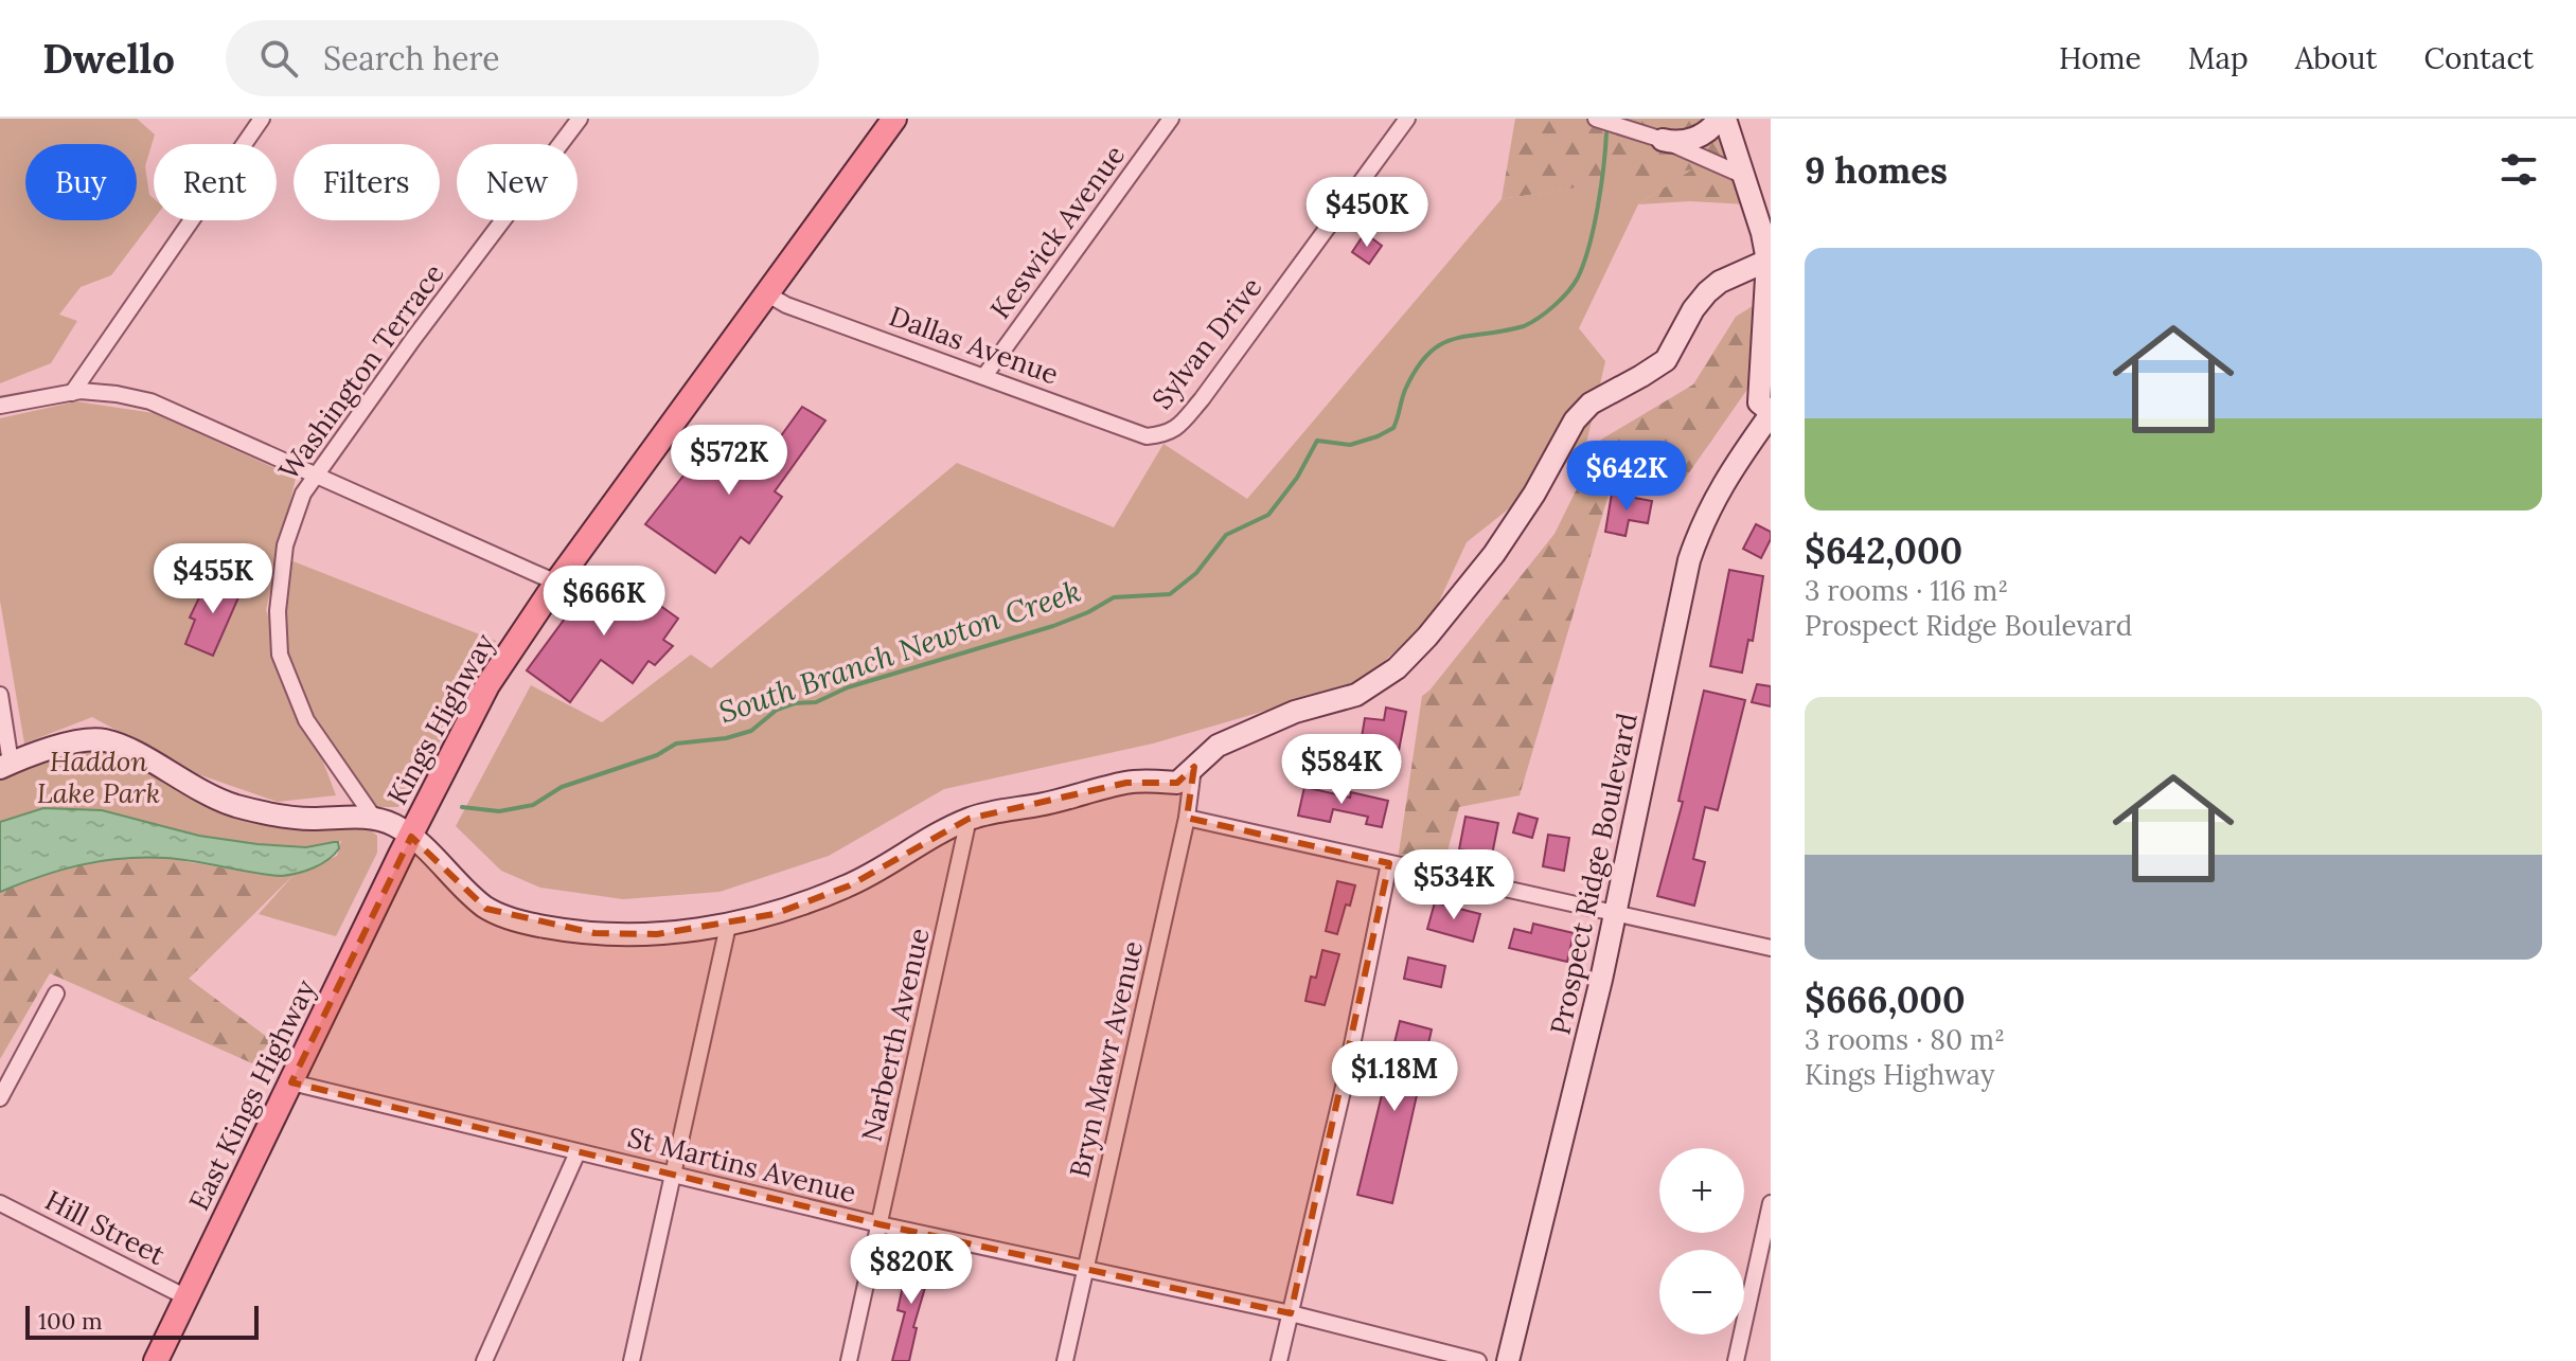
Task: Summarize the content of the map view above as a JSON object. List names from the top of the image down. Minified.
{"streets":{"main road":["Kings Highway","East Kings Highway"],"street":["Keswick Avenue","Sylvan Drive","Dallas Avenue","Washington Terrace","Prospect Ridge Boulevard","Narberth Avenue","Bryn Mawr Avenue","St Martins Avenue","Hill Street"]},"crossings":[["Keswick Avenue","Dallas Avenue"],["Sylvan Drive","Dallas Avenue"],["Dallas Avenue","Kings Highway"],["Kings Highway","East Kings Highway"],["Narberth Avenue","St Martins Avenue"],["Bryn Mawr Avenue","St Martins Avenue"],["East Kings Highway","St Martins Avenue"],["East Kings Highway","Hill Street"]],"water":["South Branch Newton Creek"],"parks":["Haddon Lake Park"],"scale_bar":"100 m","page":{"header":"Dwello","search":"Search here","nav":["Home","Map","About","Contact"],"heading":"9 homes","chip":["Buy","Rent","Filters","New"],"price":["$450K","$572K","$642K","$455K","$666K","$584K","$534K","$1.18M","$820K"],"list":[{"name":"$642,000","note":"3 rooms · 116 m² · Prospect Ridge Boulevard"},{"name":"$666,000","note":"3 rooms · 80 m² · Kings Highway"}],"map_buttons":["+","−"],"scale":"100 m"}}
